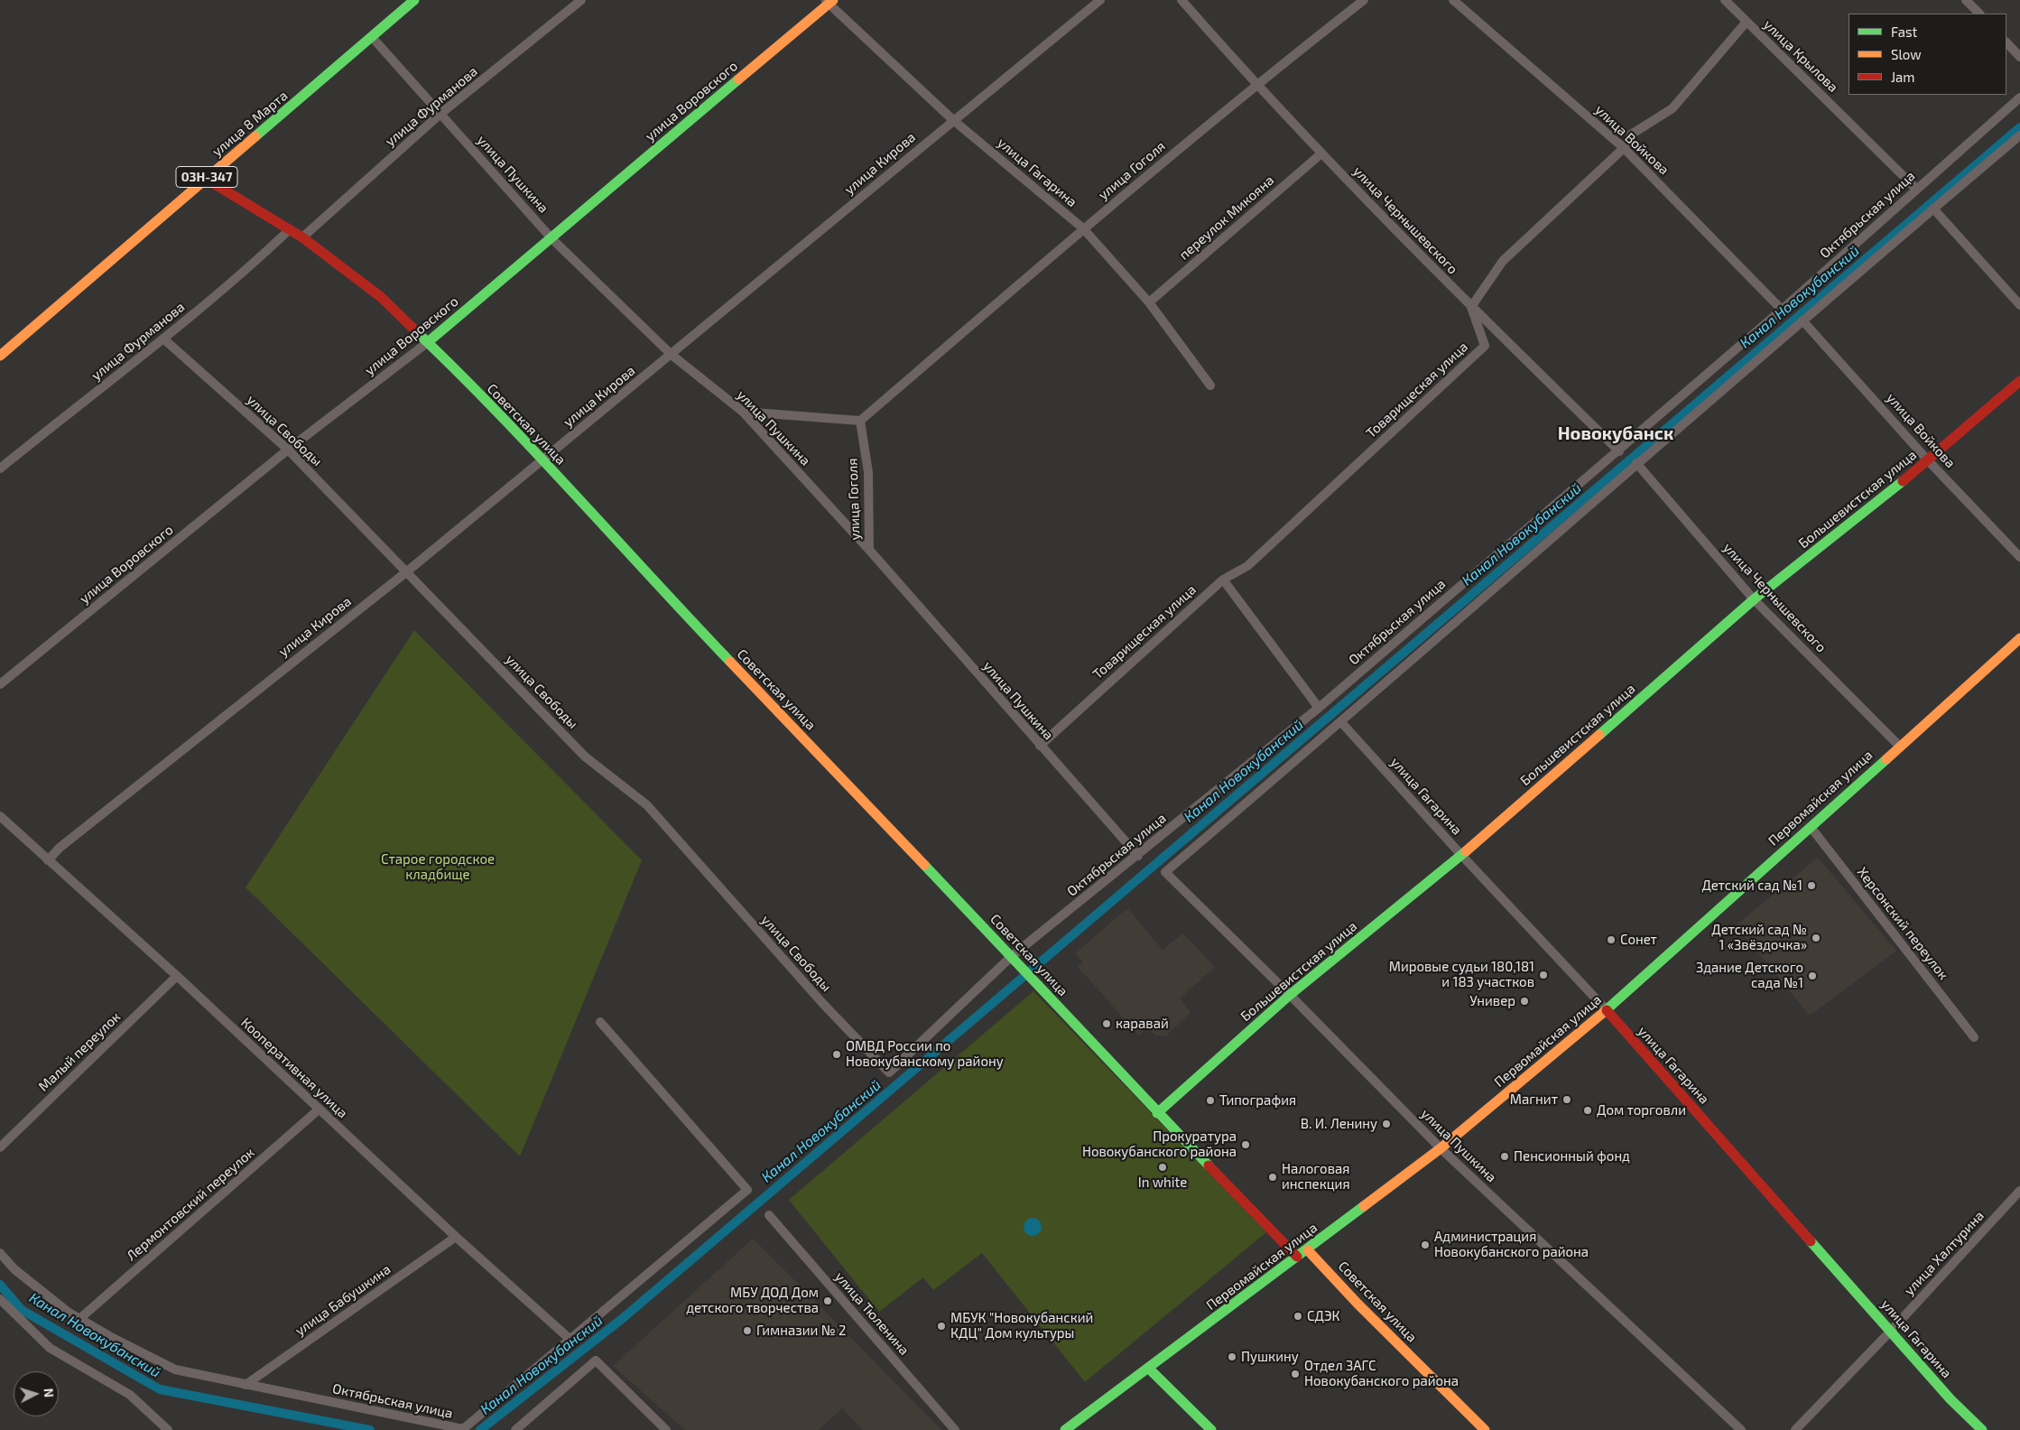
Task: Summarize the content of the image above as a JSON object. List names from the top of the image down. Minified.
{"streets":{"main road":["улица Воровского","улица 8 Марта","улица Гагарина","03Н-347","Советская улица","Большевистская улица","Первомайская улица"],"street":["улица Крылова","улица Фурманова","улица Войкова","улица Кирова","улица Гоголя","улица Пушкина","Октябрьская улица","переулок Микояна","улица Чернышевского","Товарищеская улица","улица Свободы","Херсонский переулок","Малый переулок","Кооперативная улица","Лермонтовский переулок","улица Халтурина","улица Бабушкина","улица Тюленина"]},"crossings":[["улица Крылова","Октябрьская улица"],["улица Воровского","улица Гагарина"],["улица Воровского","улица Пушкина"],["улица Воровского","Советская улица"],["улица Воровского","улица Свободы"],["улица Фурманова","улица Пушкина"],["улица Фурманова","Советская улица"],["улица Фурманова","улица Свободы"],["улица 8 Марта","улица Пушкина"],["улица 8 Марта","Советская улица"],["улица Войкова","Октябрьская улица"],["улица Войкова","Большевистская улица"],["улица Кирова","улица Гагарина"],["улица Кирова","улица Пушкина"],["улица Кирова","Советская улица"],["улица Кирова","улица Свободы"],["улица Кирова","Кооперативная улица"],["улица Гоголя","улица Гагарина"],["улица Гоголя","улица Пушкина"],["улица Гоголя","улица Чернышевского"],["улица Гагарина","улица Пушкина"],["улица Гагарина","переулок Микояна"],["улица Гагарина","Большевистская улица"],["улица Гагарина","Первомайская улица"],["улица Гагарина","улица Халтурина"],["улица Пушкина","Октябрьская улица"],["улица Пушкина","Товарищеская улица"],["улица Пушкина","Большевистская улица"],["улица Пушкина","Первомайская улица"],["Октябрьская улица","улица Чернышевского"],["Октябрьская улица","Советская улица"],["Октябрьская улица","улица Свободы"],["Октябрьская улица","Кооперативная улица"],["Октябрьская улица","улица Бабушкина"],["переулок Микояна","улица Чернышевского"],["улица Чернышевского","Товарищеская улица"],["улица Чернышевского","Большевистская улица"],["улица Чернышевского","Первомайская улица"],["Советская улица","Большевистская улица"],["Советская улица","Первомайская улица"],["Первомайская улица","Херсонский переулок"],["Малый переулок","Кооперативная улица"],["Кооперативная улица","Лермонтовский переулок"],["Кооперативная улица","улица Бабушкина"]],"districts":["Новокубанск"],"water":["Канал Новокубанский"],"parks":["Старое городское кладбище"],"places":["Детский сад №1","Детский сад № 1 «Звёздочка»","Сонет","Мировые судьи 180,181 и 183 участков","Здание Детского сада №1","Универ","каравай","ОМВД России по Новокубанскому району","Магнит","Типография","Дом торговли","В. И. Ленину","Прокуратура Новокубанского района","Пенсионный фонд","In white","Налоговая инспекция","Администрация Новокубанского района","МБУ ДОД Дом детского творчества","СДЭК","МБУК \"Новокубанский КДЦ\" Дом культуры","Гимназии № 2","Пушкину","Отдел ЗАГС Новокубанского района"],"legend":["Fast","Slow","Jam"],"north":"right"}
